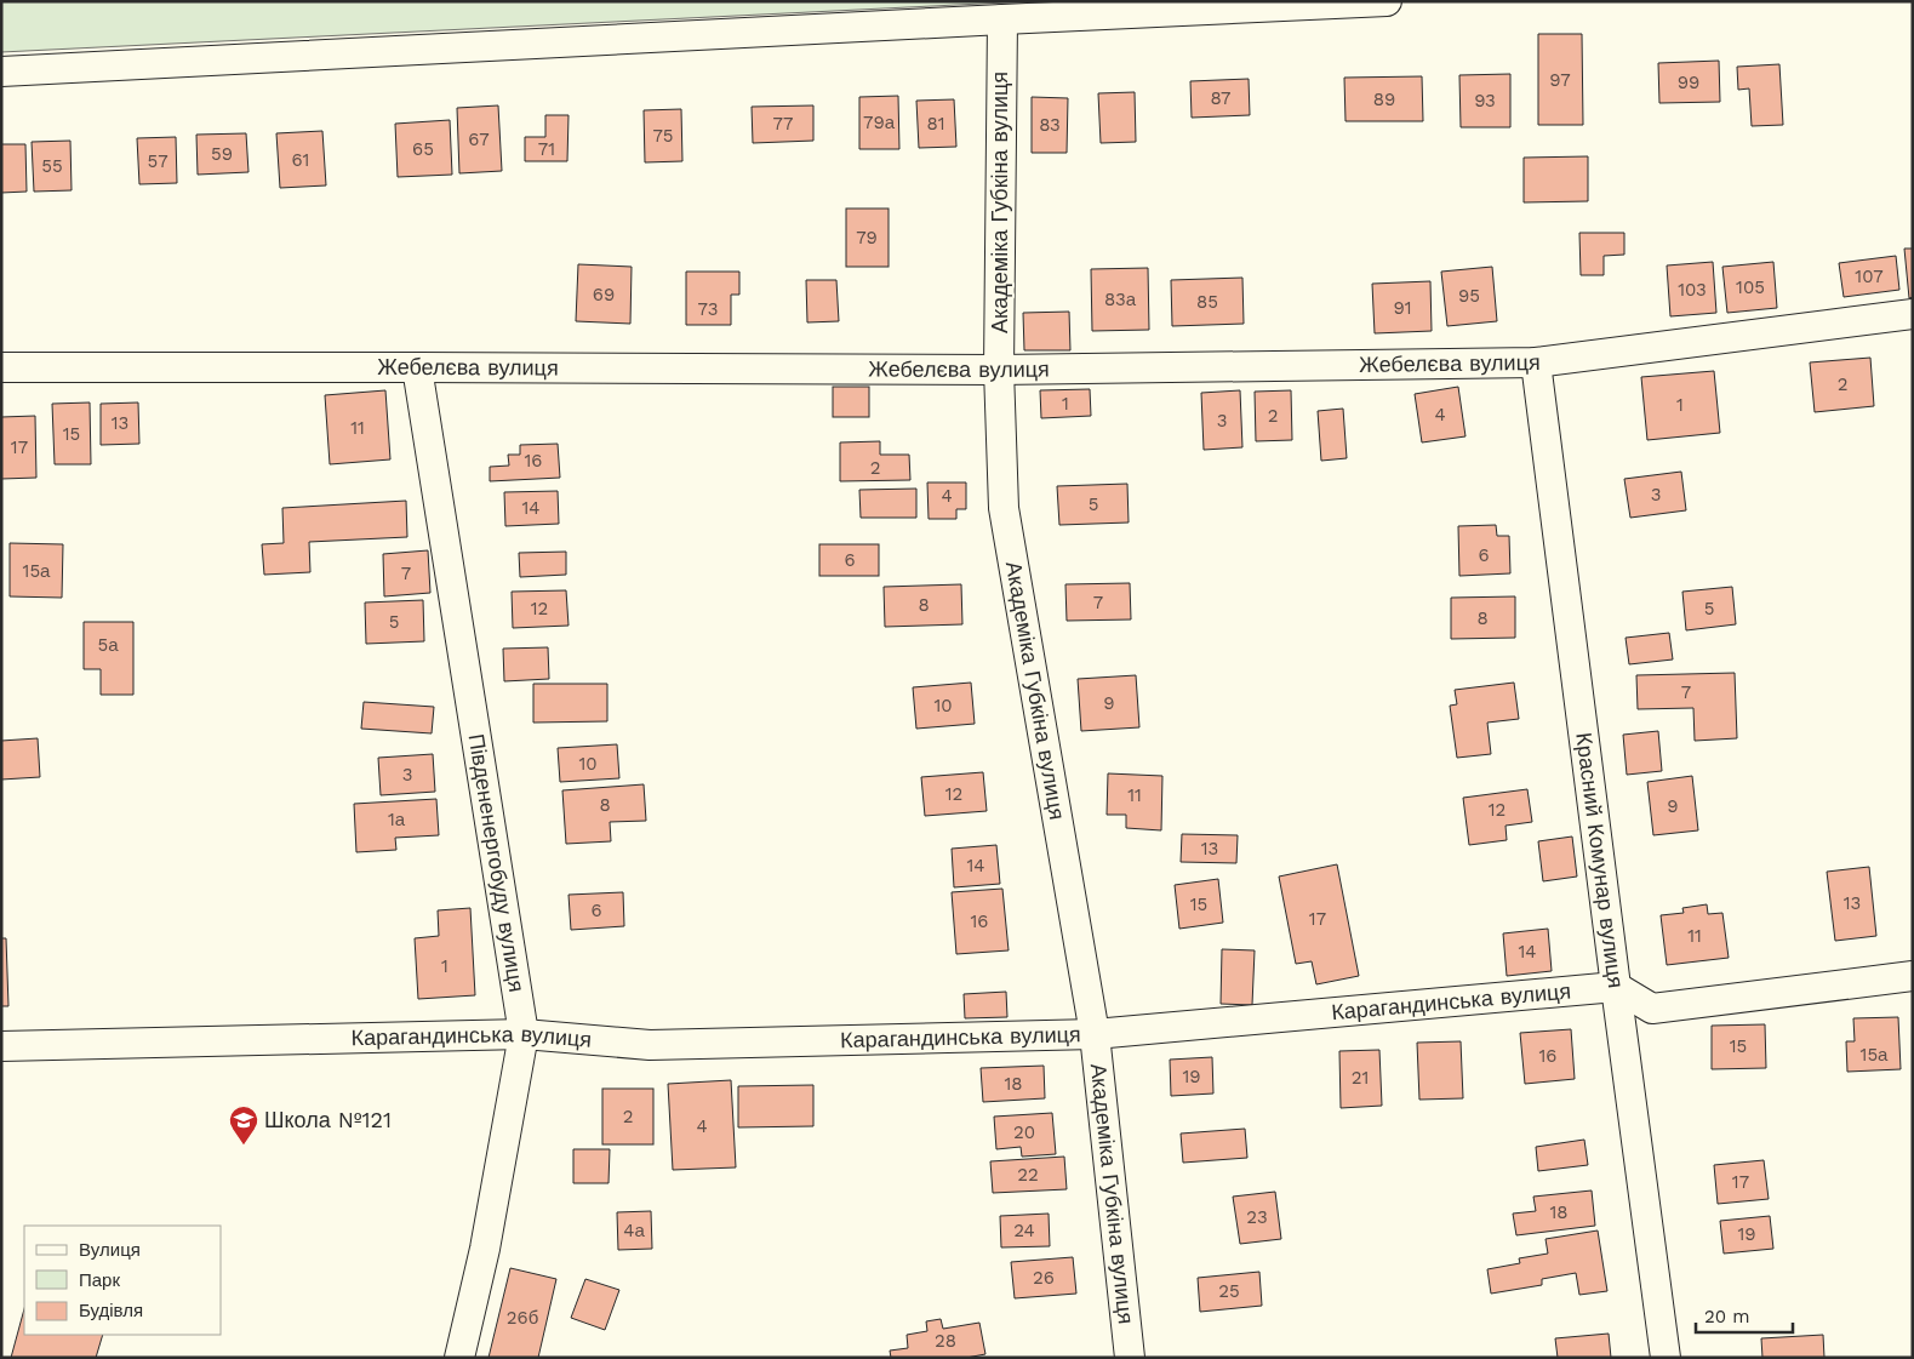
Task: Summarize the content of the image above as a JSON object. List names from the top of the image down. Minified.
{"streets":{"street":["Академіка Губкіна вулиця","Жебелєва вулиця","Красний Комунар вулиця","Південенергобуду вулиця","Карагандинська вулиця"]},"crossings":[["Академіка Губкіна вулиця","Жебелєва вулиця"],["Академіка Губкіна вулиця","Карагандинська вулиця"],["Жебелєва вулиця","Красний Комунар вулиця"],["Жебелєва вулиця","Південенергобуду вулиця"],["Красний Комунар вулиця","Карагандинська вулиця"],["Південенергобуду вулиця","Карагандинська вулиця"]],"places":{"school or university":["Школа №121"]},"house_numbers":["97","99","87","89","93","79а","77","81","83","75","67","65","71","59","61","57","55","79","107","105","103","69","95","83а","85","91","73","2","1","1","4","2","3","13","11","15","17","16","2","3","4","5","14","6","6","15а","7","7","8","12","5","8","5","5а","7","9","10","10","3","12","11","8","9","12","1а","13","14","13","15","6","17","16","11","14","1","15","15а","16","19","21","18","2","4","20","22","17","18","23","4а","24","19","26","25","26б","28"],"legend":["Вулиця","Парк","Будівля"],"scale_bar":"20 m"}
